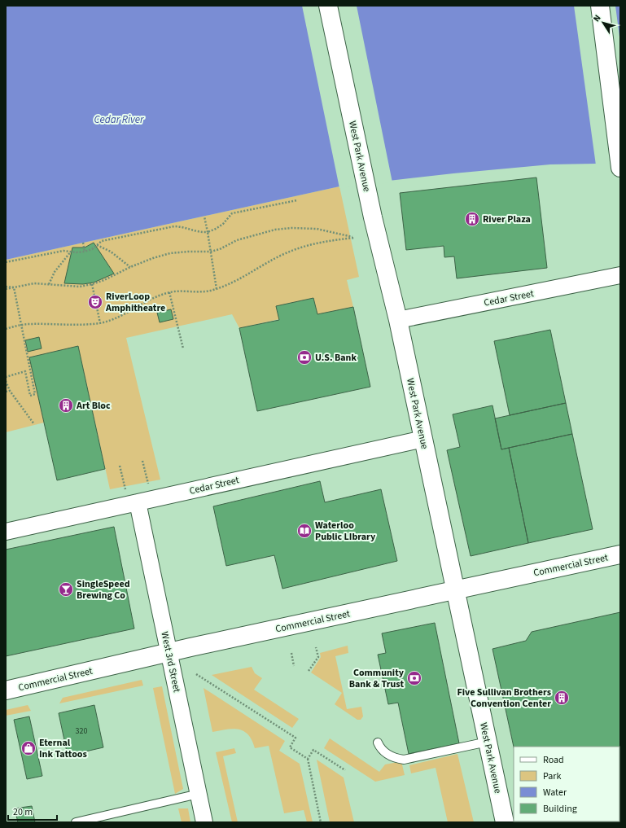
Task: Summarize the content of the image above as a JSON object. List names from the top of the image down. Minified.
{"streets":{"street":["West Park Avenue","Cedar Street","Commercial Street","West 3rd Street"]},"crossings":[["West Park Avenue","Cedar Street"],["West Park Avenue","Commercial Street"],["Cedar Street","West 3rd Street"],["Commercial Street","West 3rd Street"]],"water":["Cedar River"],"places":{"building":["River Plaza","Art Bloc","Five Sullivan Brothers Convention Center"],"theatre":["RiverLoop Amphitheatre"],"bank":["U.S. Bank","Community Bank & Trust"],"library":["Waterloo Public LIbrary"],"bar":["SingleSpeed Brewing Co"],"shop":["Eternal Ink Tattoos"]},"house_numbers":["320"],"legend":["Road","Park","Water","Building"],"scale_bar":"20 m","north":"top left"}
